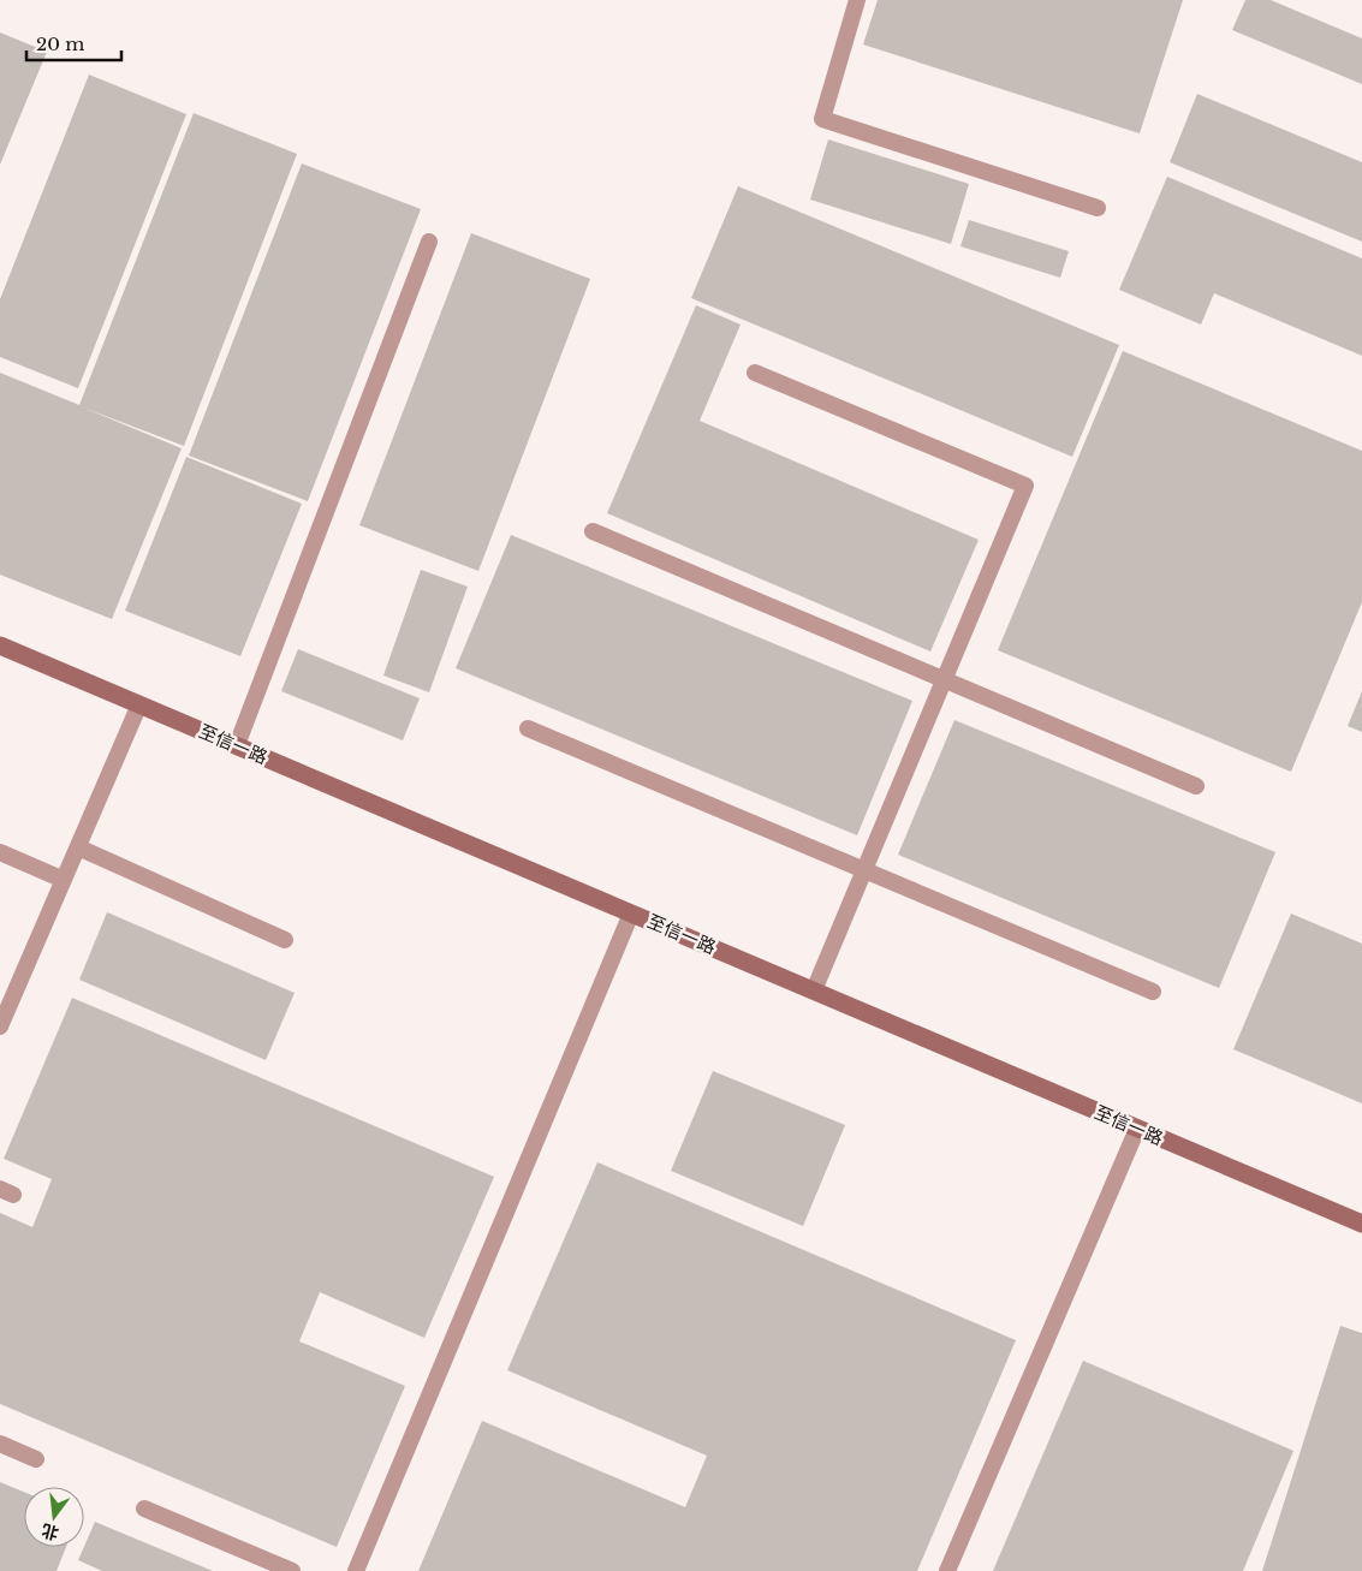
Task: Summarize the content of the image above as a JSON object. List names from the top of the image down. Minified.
{"streets":{"street":["至信一路"]},"scale_bar":"20 m","north":"bottom"}
